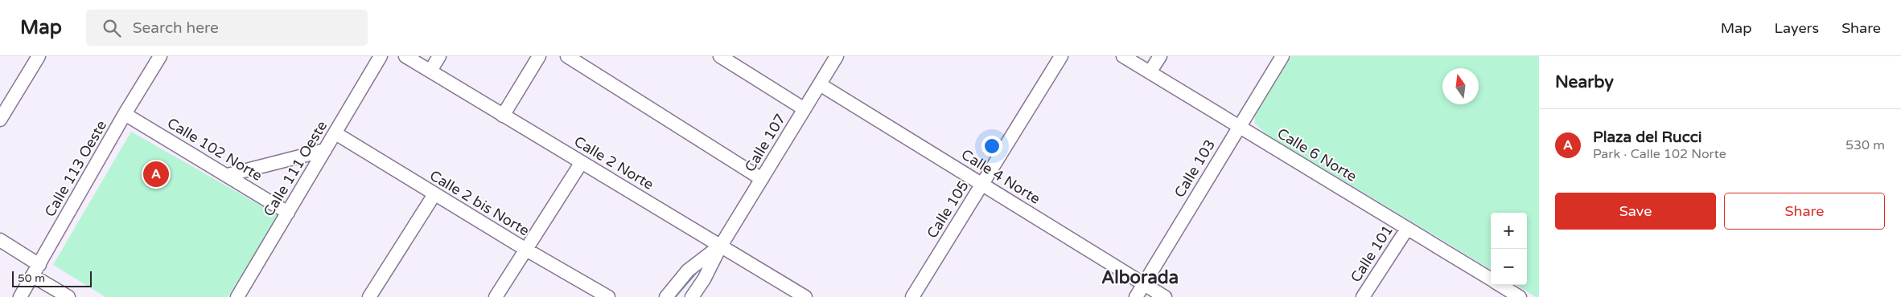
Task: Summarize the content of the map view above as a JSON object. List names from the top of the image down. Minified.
{"streets":{"street":["Calle 107","Calle 102 Norte","Calle 6 Norte","Calle 2 Norte","Calle 113 Oeste","Calle 111 Oeste","Calle 103","Calle 4 Norte","Calle 2 bis Norte","Calle 105","Calle 101"]},"crossings":[["Calle 107","Calle 2 Norte"],["Calle 107","Calle 4 Norte"],["Calle 102 Norte","Calle 113 Oeste"],["Calle 102 Norte","Calle 111 Oeste"],["Calle 6 Norte","Calle 103"],["Calle 6 Norte","Calle 101"],["Calle 111 Oeste","Calle 2 bis Norte"],["Calle 103","Calle 4 Norte"],["Calle 4 Norte","Calle 105"]],"districts":["Alborada"],"scale_bar":"50 m","north":"top","page":{"header":"Map","search":"Search here","nav":["Map","Layers","Share"],"heading":"Nearby","list":[{"mark":"A","name":"Plaza del Rucci","note":"Park · Calle 102 Norte","value":"530 m"}],"pins":"A","buttons":["Save","Share"],"map_buttons":["+","−"],"scale":"50 m"}}
